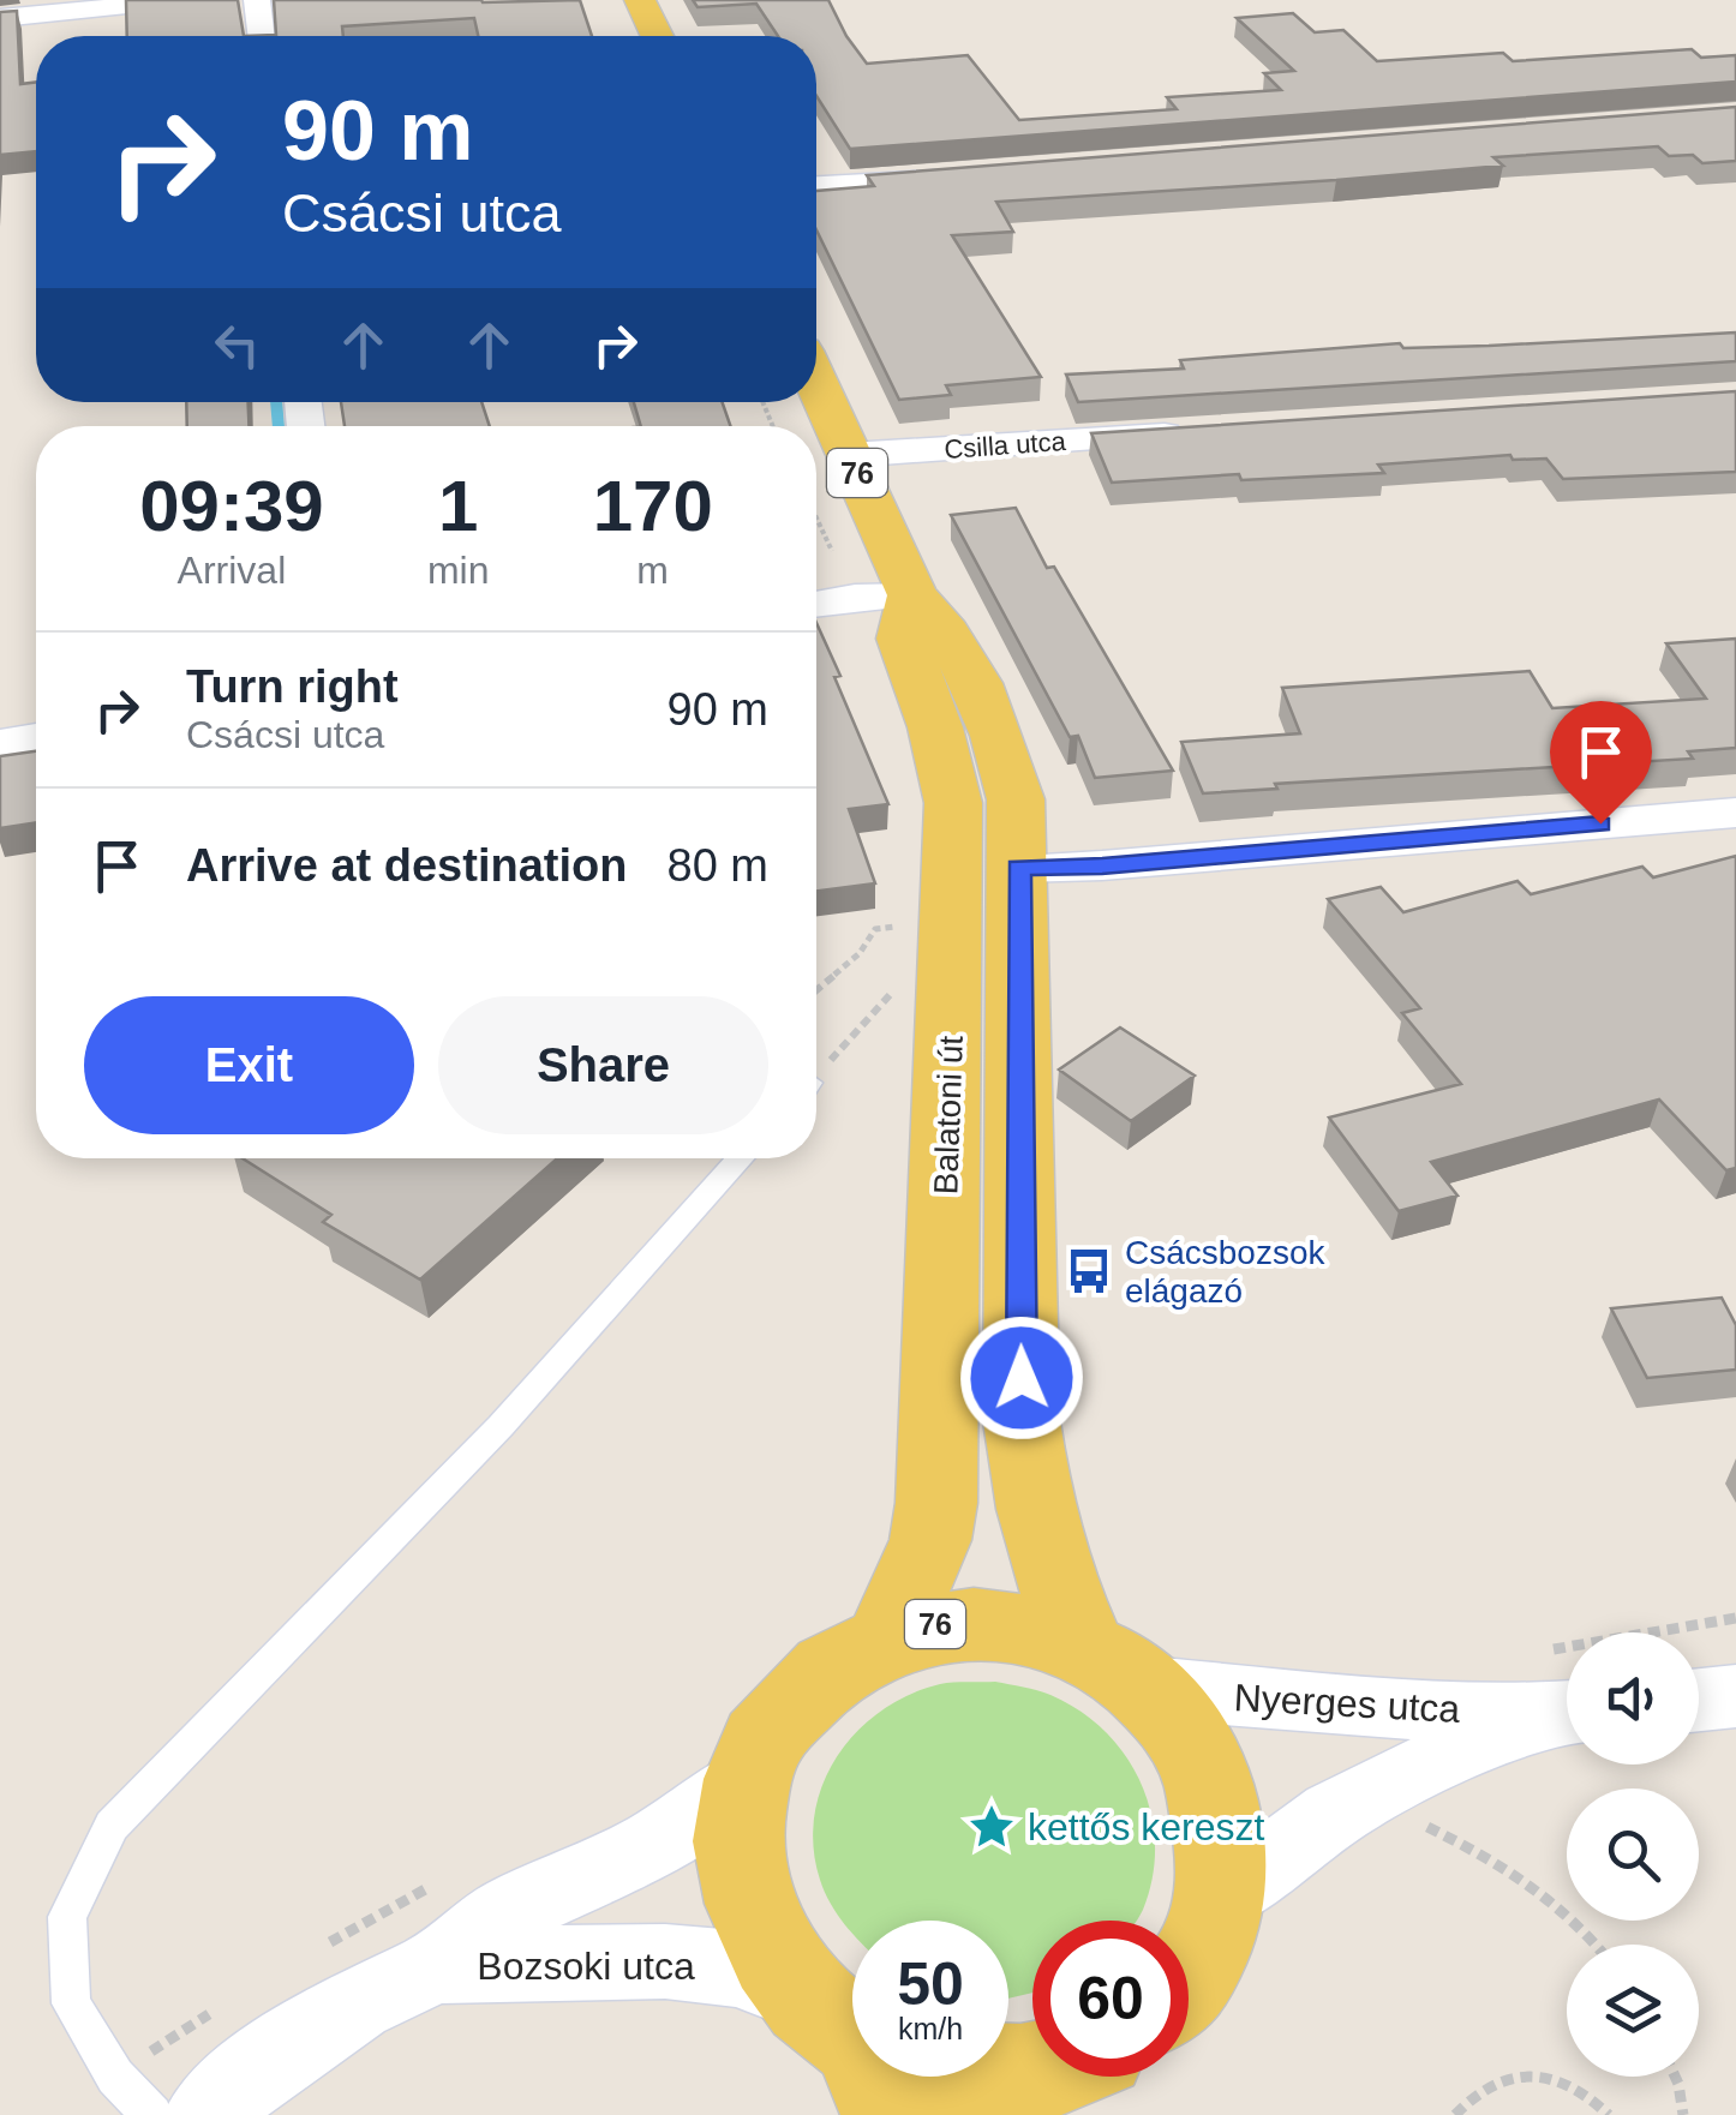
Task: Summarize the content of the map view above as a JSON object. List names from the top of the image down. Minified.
{"streets":{"main road":["76","Balatoni út"],"street":["Csilla utca","Nyerges utca","Bozsoki utca"]},"crossings":[["Csilla utca","Balatoni út"],["76","Balatoni út"],["76","Nyerges utca"],["76","Bozsoki utca"],["Balatoni út","Nyerges utca"]],"places":{"bus stop":["Csácsbozsok elágazó"],"place":["kettős kereszt"]},"page":{"turn":["90 m","Csácsi utca"],"eta":["09:39","Arrival","1","min","170","m"],"list":[{"name":"Turn right","note":"Csácsi utca","value":"90 m"},{"name":"Arrive at destination","value":"80 m"}],"buttons":["Exit","Share"],"speed":"50 km/h","limit":"60"}}
